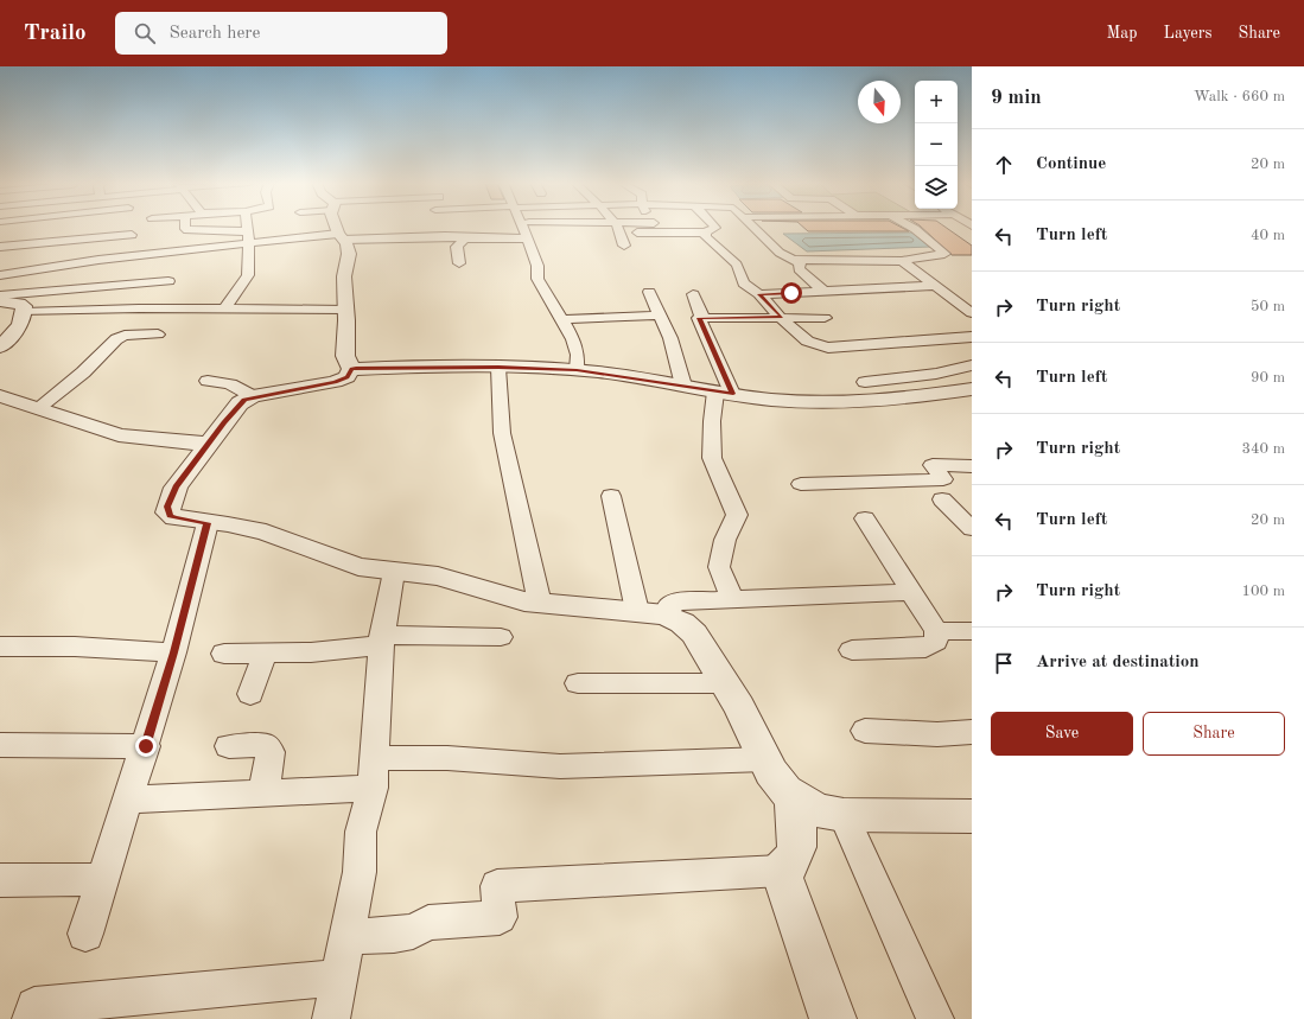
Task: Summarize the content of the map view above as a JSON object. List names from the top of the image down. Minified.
{"north":"bottom","page":{"header":"Trailo","search":"Search here","nav":["Map","Layers","Share"],"heading":["9 min","Walk · 660 m"],"map_buttons":["+","−"],"list":[["Continue","20 m"],["Turn left","40 m"],["Turn right","50 m"],["Turn left","90 m"],["Turn right","340 m"],["Turn left","20 m"],["Turn right","100 m"],"Arrive at destination"],"buttons":["Save","Share"]}}
